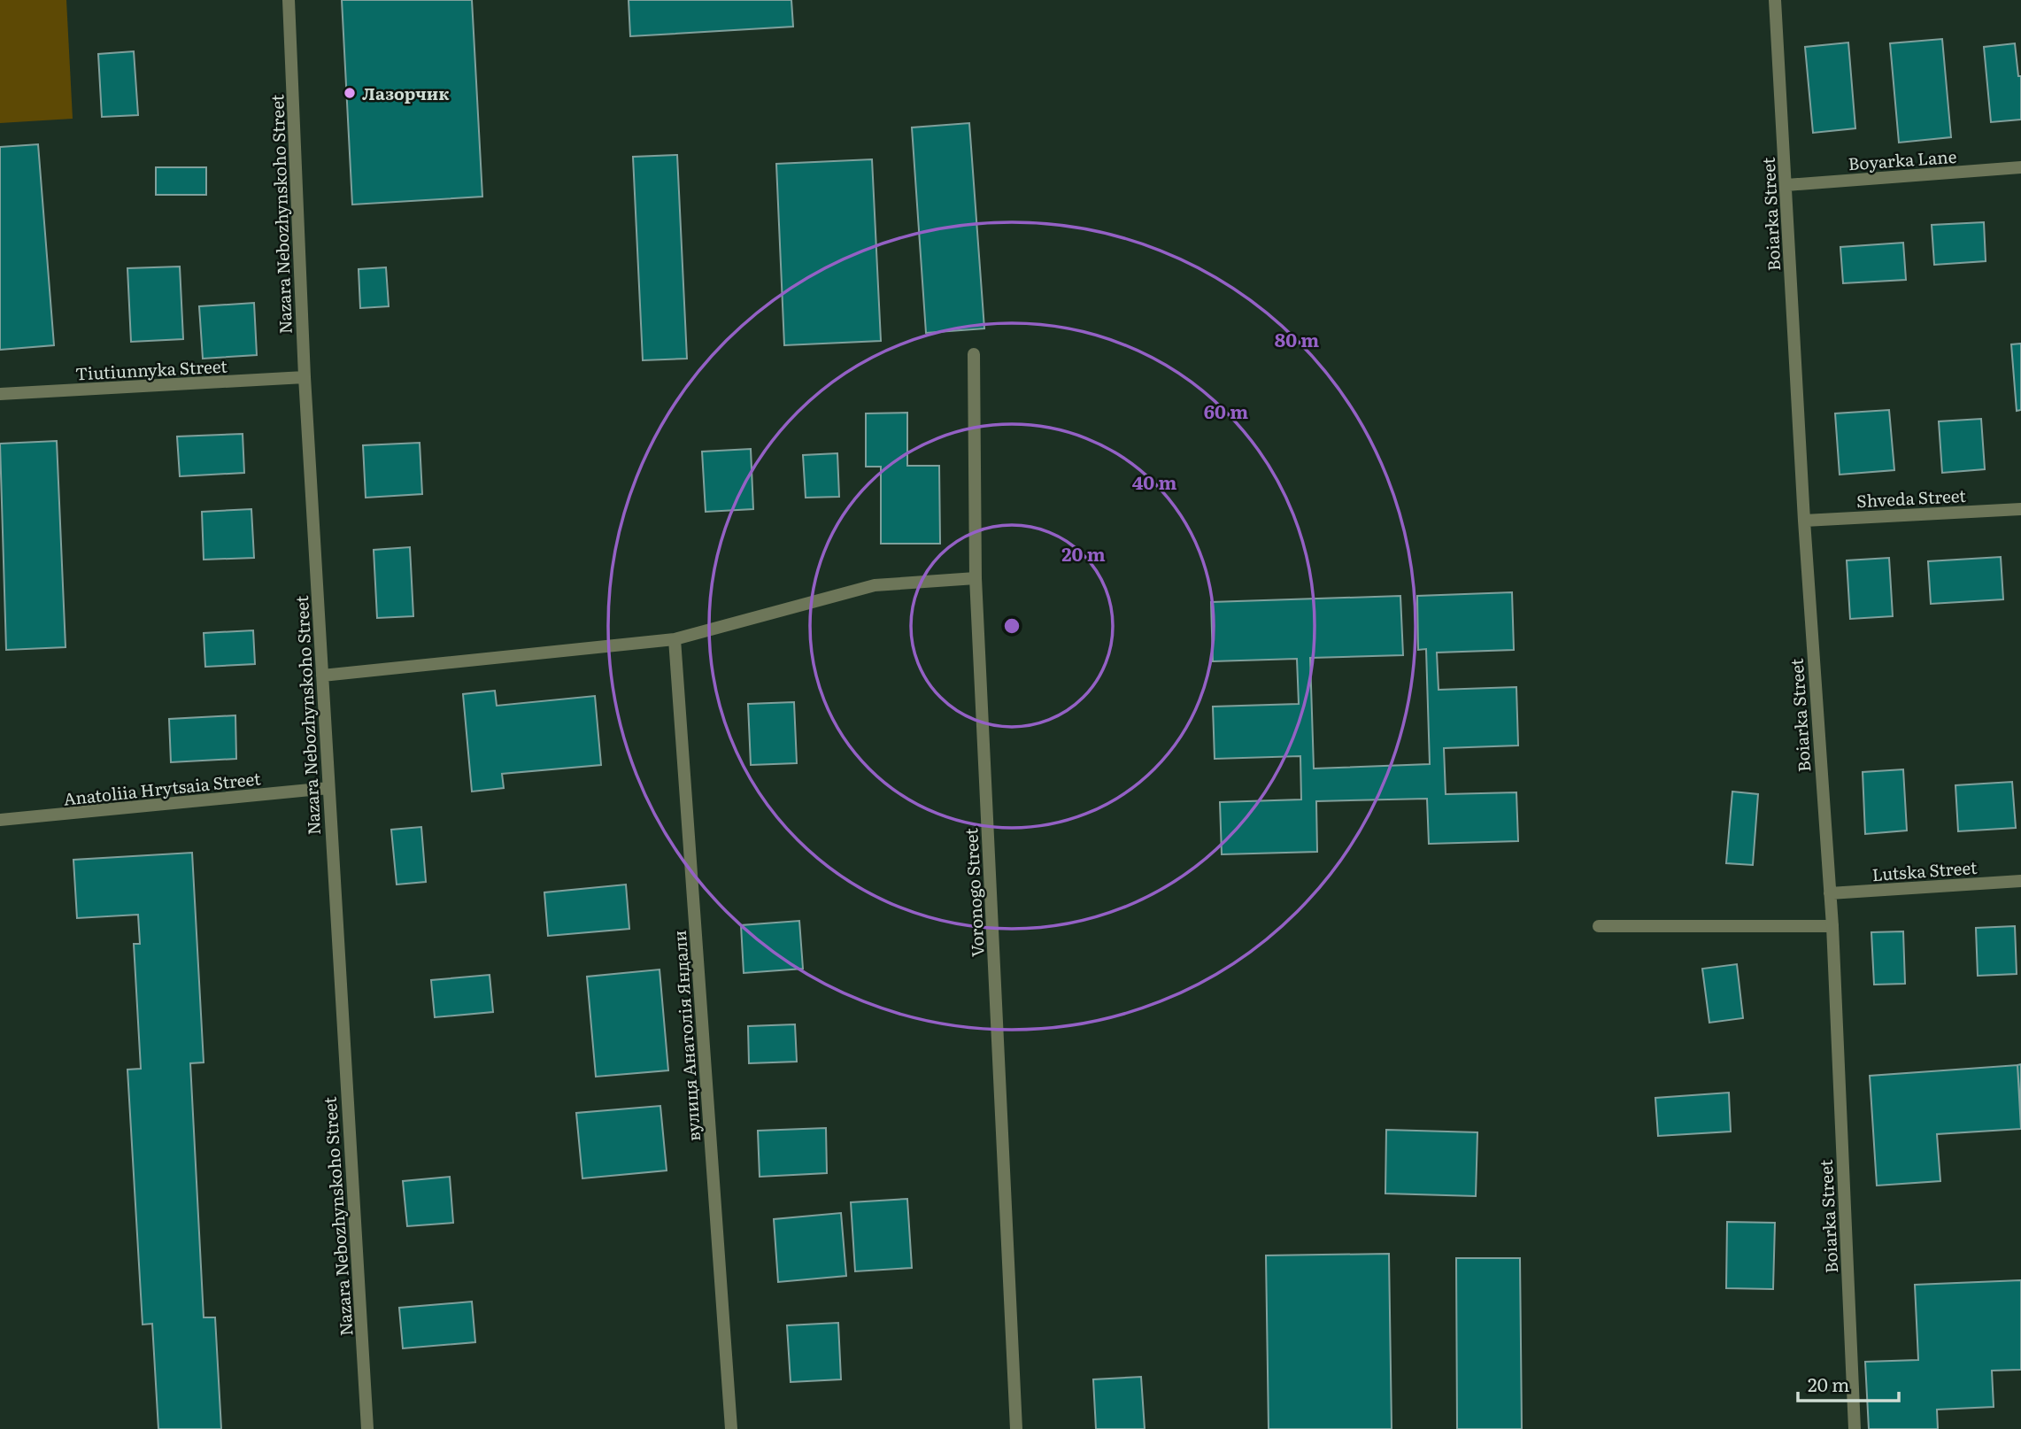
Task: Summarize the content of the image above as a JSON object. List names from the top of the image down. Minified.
{"streets":{"street":["Boyarka Lane","Nazara Nebozhynskoho Street","Boiarka Street","Tiutiunnyka Street","Shveda Street","Anatoliia Hrytsaia Street","Lutska Street","Voronogo Street","вулиця Анатолія Яндали"]},"crossings":[["Boyarka Lane","Boiarka Street"],["Nazara Nebozhynskoho Street","Tiutiunnyka Street"],["Nazara Nebozhynskoho Street","Anatoliia Hrytsaia Street"],["Boiarka Street","Shveda Street"],["Boiarka Street","Lutska Street"]],"places":["Лазорчик"],"scale_bar":"20 m","rings":["80 m","60 m","40 m","20 m"]}
